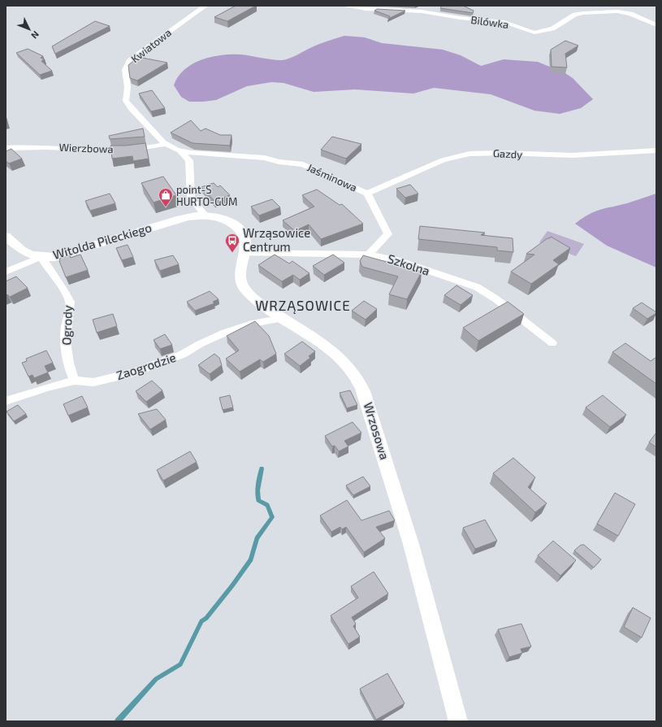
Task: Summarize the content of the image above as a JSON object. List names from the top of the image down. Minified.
{"streets":{"street":["Bilówka","Kwiatowa","Wierzbowa","Gazdy","Jaśminowa","Witolda Pileckiego","Szkolna","Ogrody","Zaogrodzie","Wrzosowa"]},"crossings":[["Kwiatowa","Wierzbowa"],["Kwiatowa","Jaśminowa"],["Wierzbowa","Jaśminowa"],["Gazdy","Jaśminowa"],["Jaśminowa","Szkolna"],["Witolda Pileckiego","Ogrody"],["Witolda Pileckiego","Wrzosowa"],["Szkolna","Wrzosowa"],["Ogrody","Zaogrodzie"],["Zaogrodzie","Wrzosowa"]],"districts":["WRZĄSOWICE"],"places":{"shop":["point-S HURTO-GUM"],"bus stop":["Wrząsowice Centrum"]},"north":"bottom right"}
